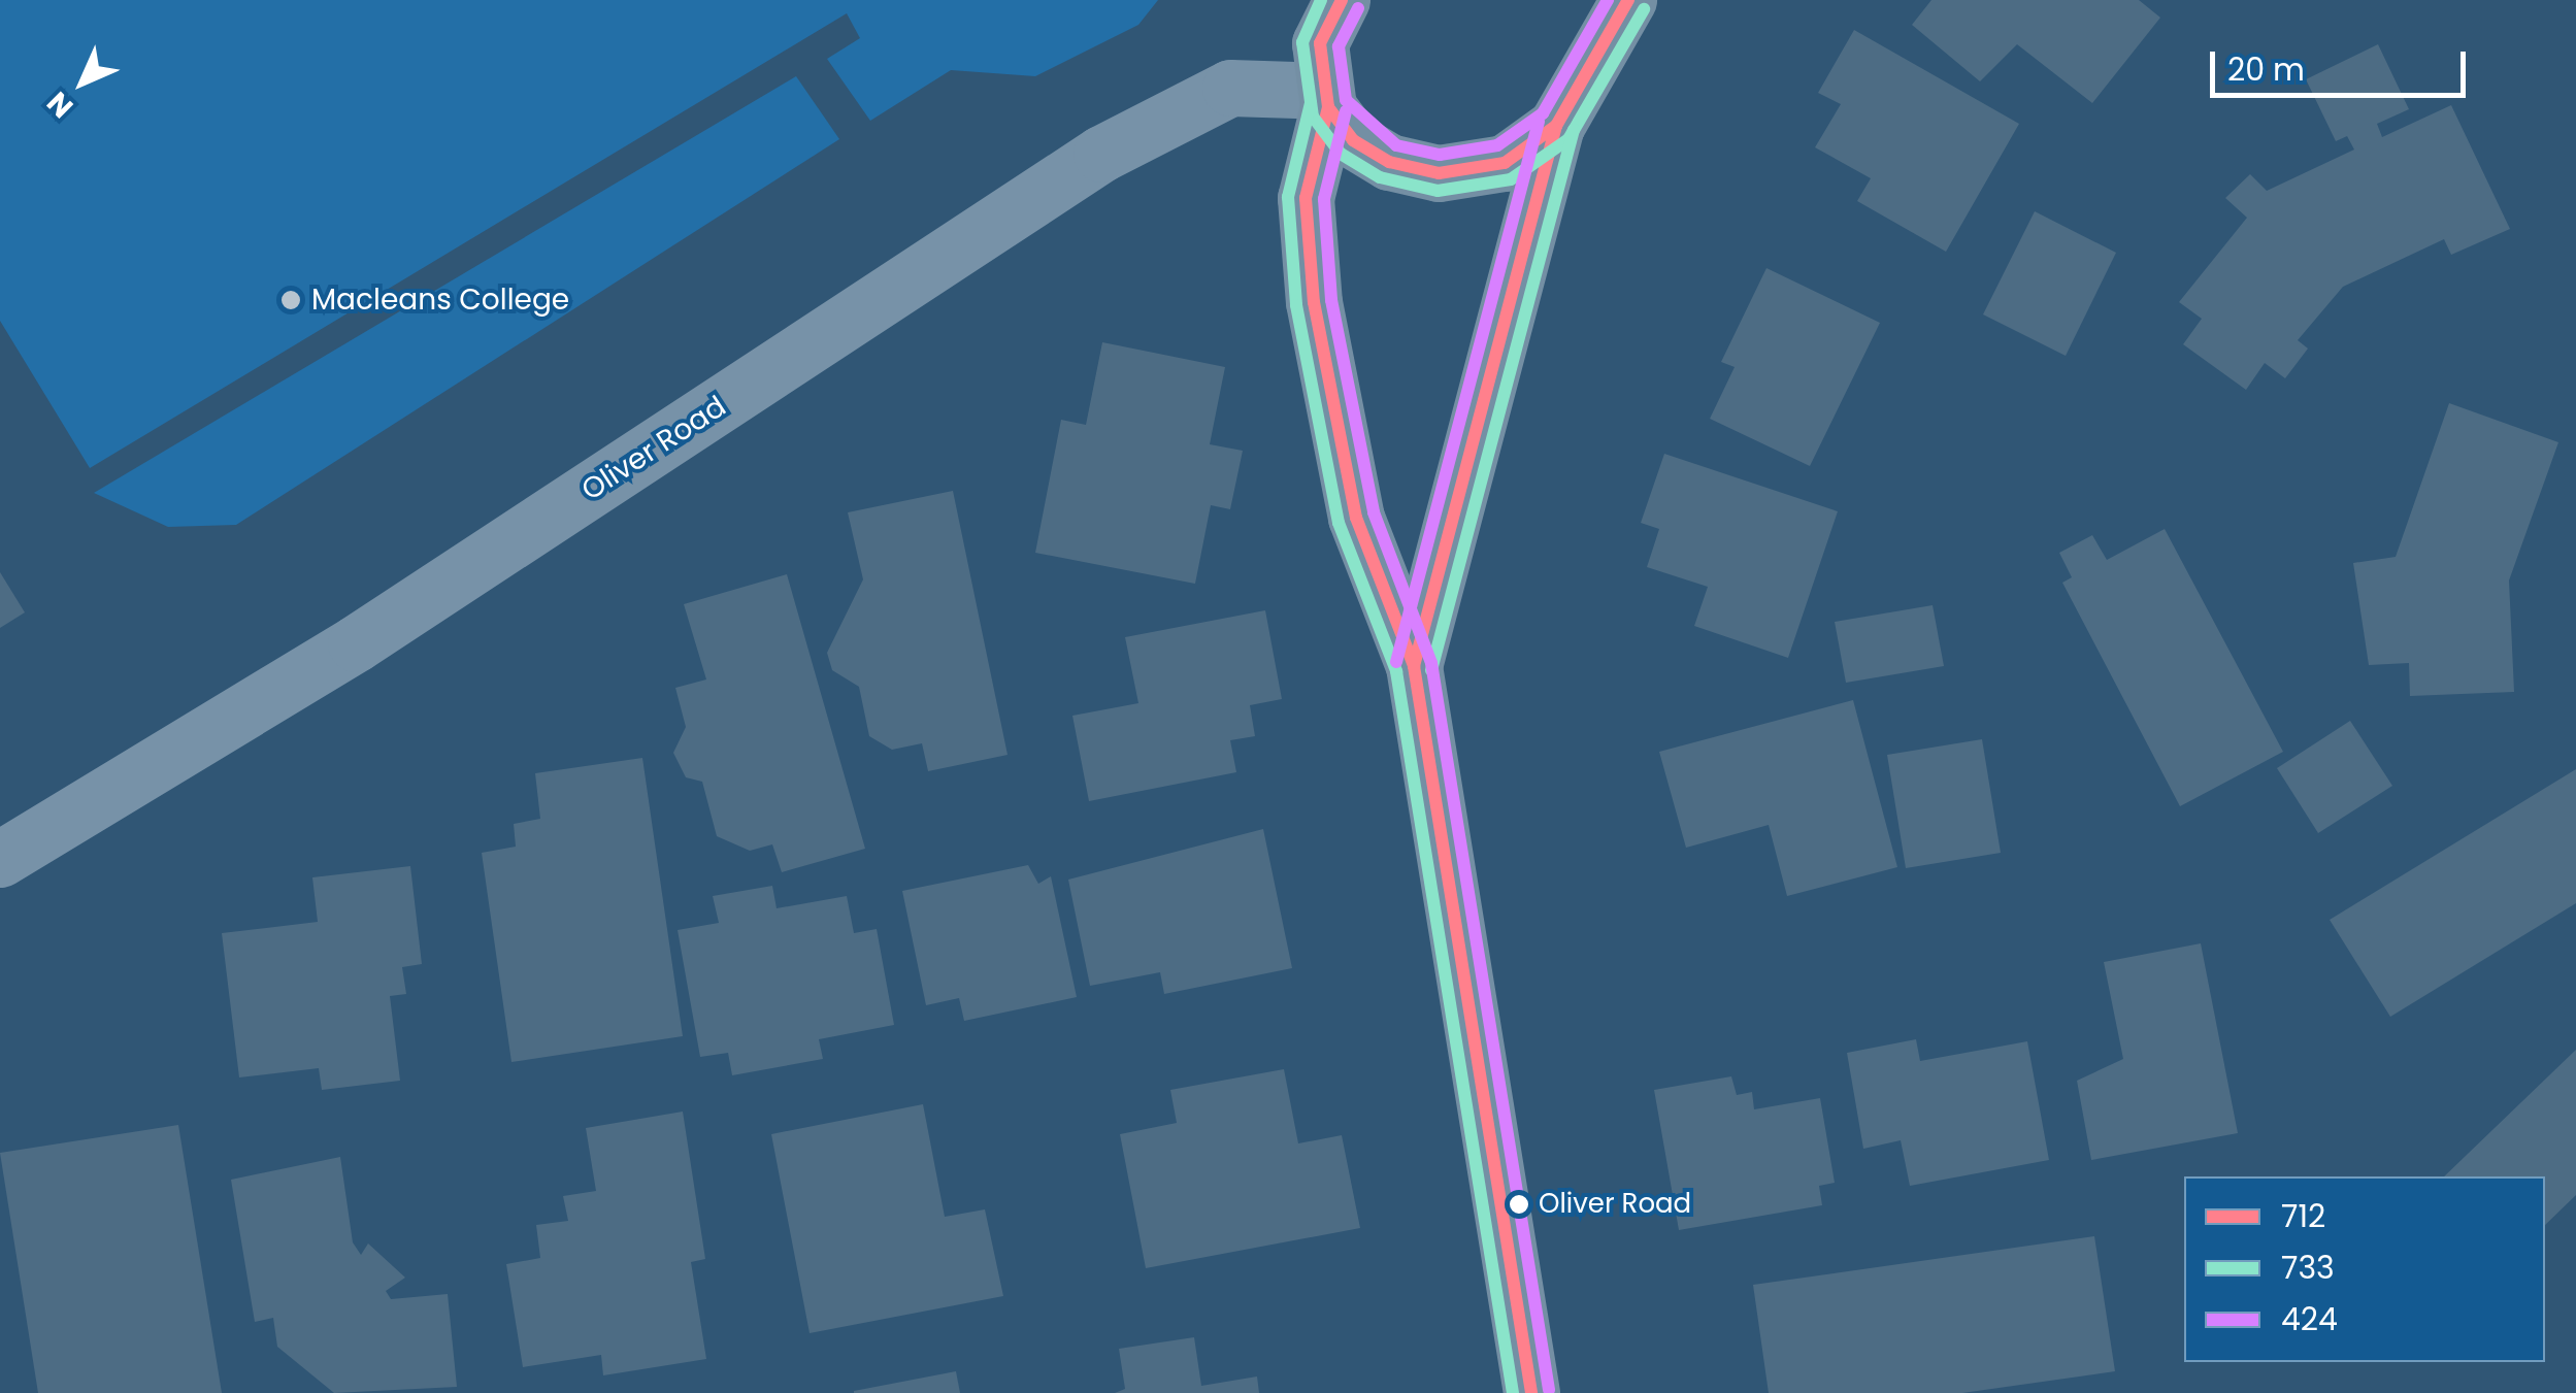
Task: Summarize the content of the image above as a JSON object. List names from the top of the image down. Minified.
{"streets":{"street":["Oliver Road"]},"places":["Macleans College","Oliver Road"],"lines":["transit line 712","transit line 733","transit line 424"],"legend":["712","733","424"],"scale_bar":"20 m","north":"bottom left"}
